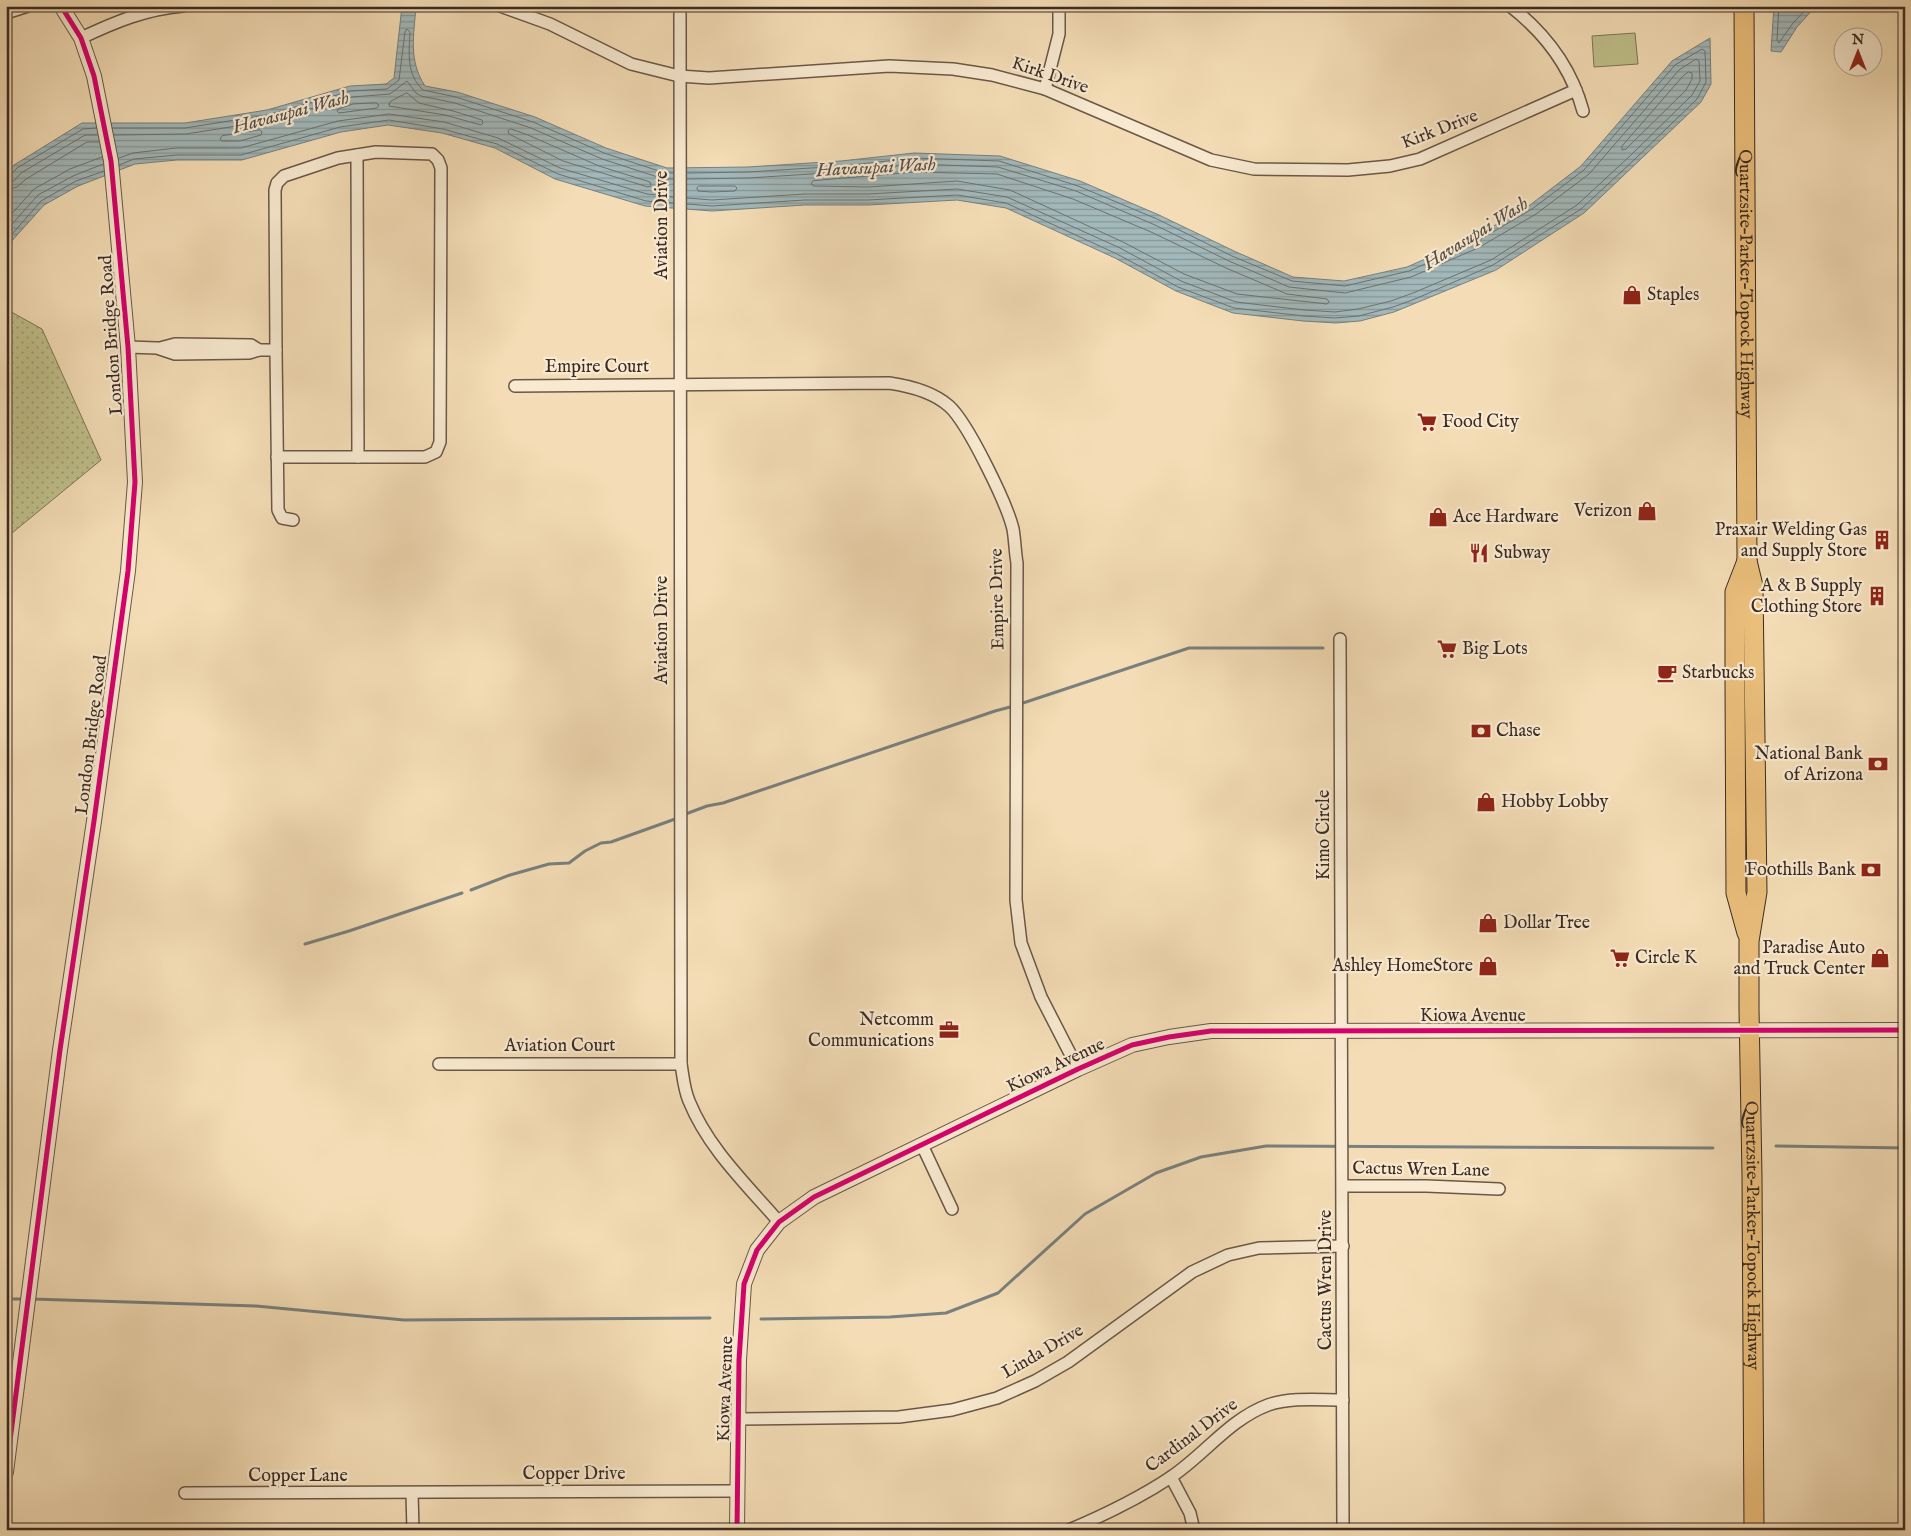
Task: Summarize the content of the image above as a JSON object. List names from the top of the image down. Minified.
{"streets":{"highway":["Quartzsite–Parker–Topock Highway"],"street":["Kirk Drive","Aviation Drive","London Bridge Road","Empire Court","Empire Drive","Kimo Circle","Kiowa Avenue","Aviation Court","Cactus Wren Lane","Cactus Wren Drive","Linda Drive","Cardinal Drive","Copper Drive","Copper Lane"]},"crossings":[["Kirk Drive","Aviation Drive"],["Aviation Drive","Empire Court"],["Aviation Drive","Empire Drive"],["Aviation Drive","Kiowa Avenue"],["Aviation Drive","Aviation Court"],["Quartzsite–Parker–Topock Highway","Kiowa Avenue"],["Empire Court","Empire Drive"],["Empire Drive","Kiowa Avenue"],["Kimo Circle","Kiowa Avenue"],["Kimo Circle","Cactus Wren Drive"],["Kiowa Avenue","Cactus Wren Drive"],["Kiowa Avenue","Linda Drive"],["Kiowa Avenue","Copper Drive"],["Cactus Wren Lane","Cactus Wren Drive"],["Cactus Wren Drive","Linda Drive"],["Cactus Wren Drive","Cardinal Drive"],["Copper Drive","Copper Lane"]],"water":["Havasupai Wash"],"places":{"shop":["Staples","Verizon","Ace Hardware","Hobby Lobby","Dollar Tree","Paradise Auto and Truck Center","Ashley HomeStore"],"supermarket":["Food City","Big Lots","Circle K"],"building":["Praxair Welding Gas and Supply Store","A & B Supply Clothing Store"],"restaurant":["Subway"],"cafe":["Starbucks"],"bank":["Chase","National Bank of Arizona","Foothills Bank"],"office":["Netcomm Communications"]},"north":"top"}
